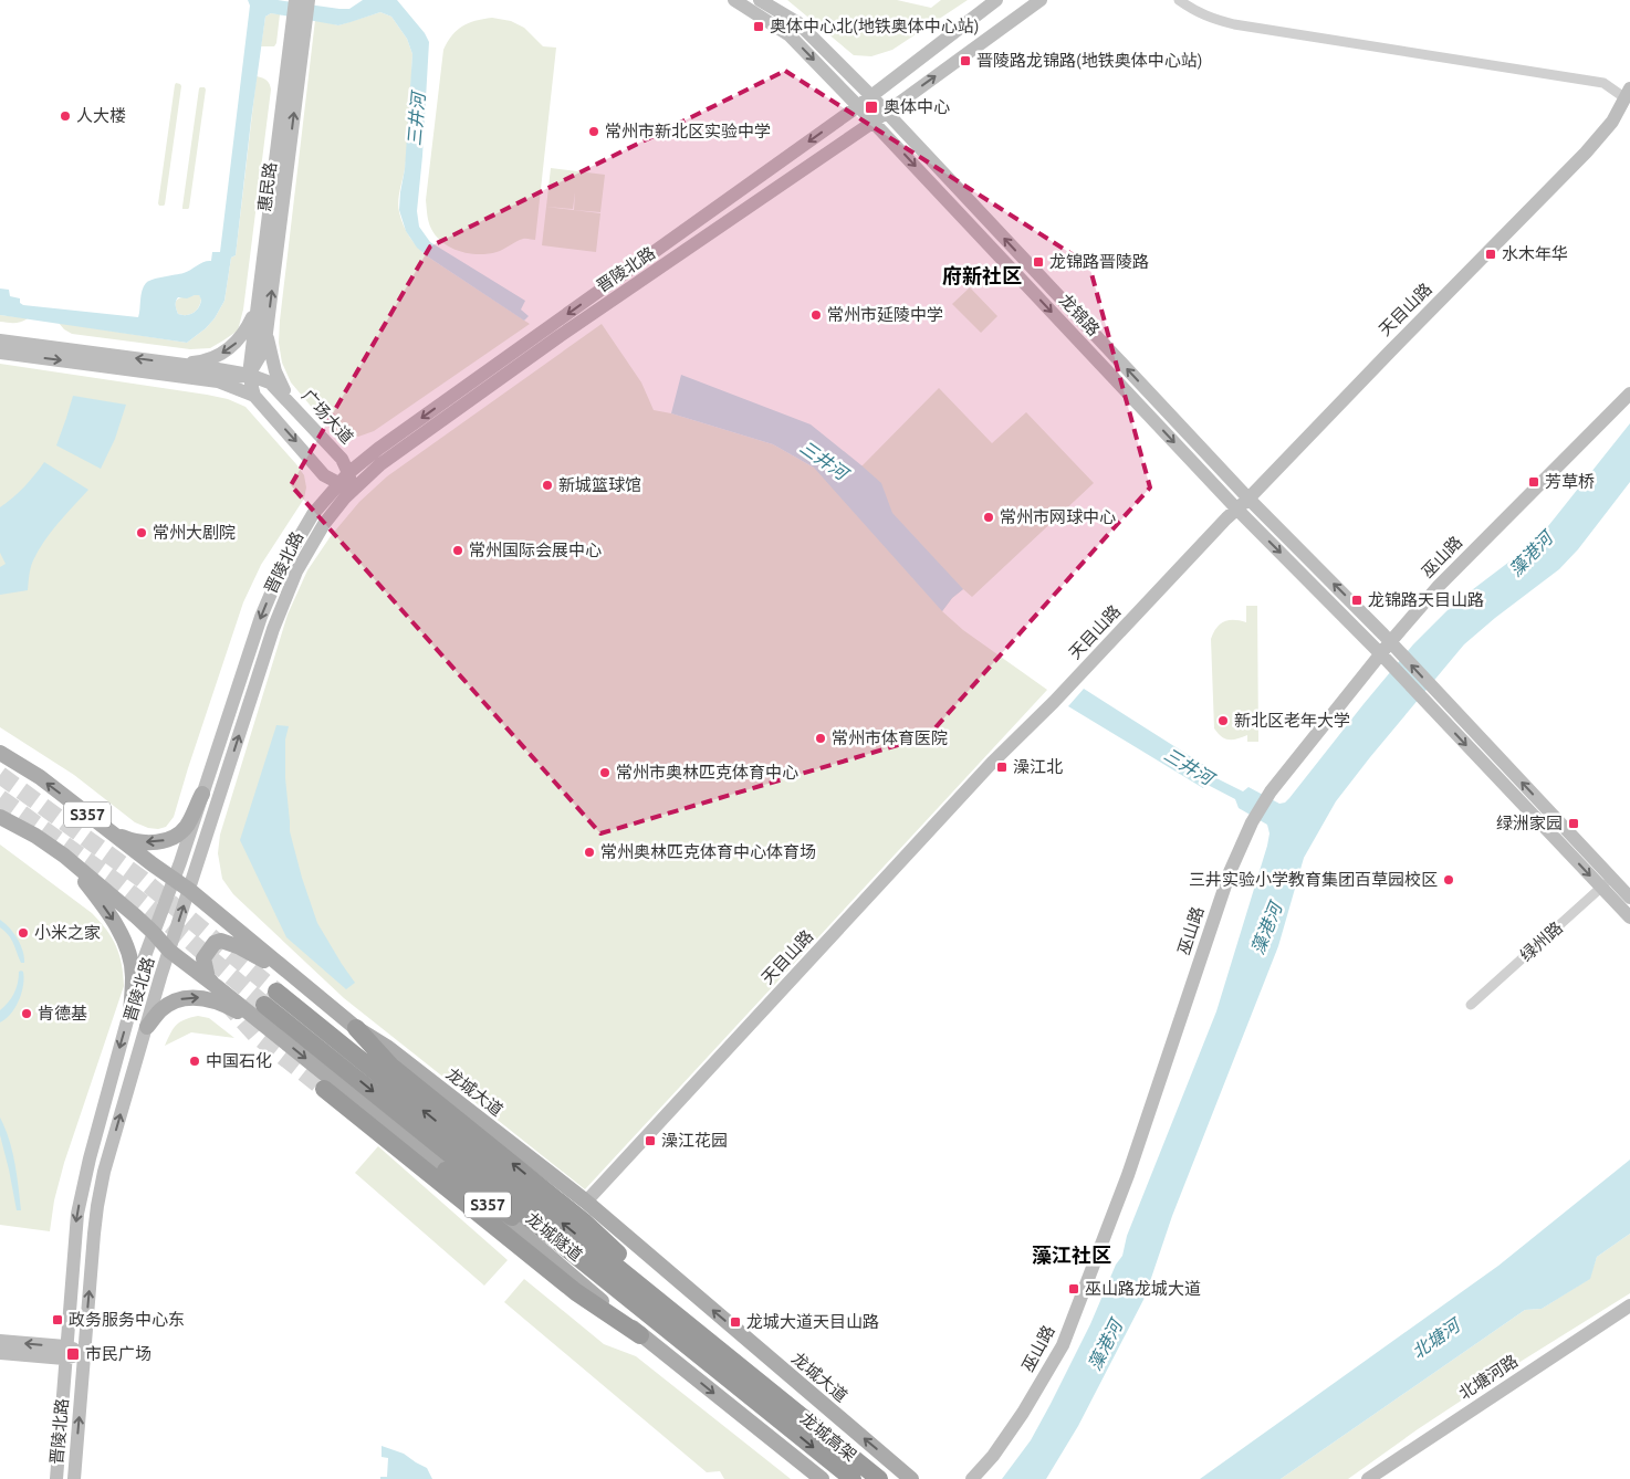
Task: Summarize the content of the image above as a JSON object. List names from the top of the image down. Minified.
{"streets":{"highway":["龙城隧道","龙城高架"],"main road":["惠民路","晋陵北路","天目山路","龙锦路","广场大道","巫山路","S357","龙城大道","北塘河路"],"street":["绿州路"]},"crossings":[["惠民路","广场大道"],["晋陵北路","龙锦路"],["晋陵北路","广场大道"],["晋陵北路","S357"],["晋陵北路","龙城大道"],["天目山路","龙锦路"],["天目山路","龙城大道"],["龙锦路","巫山路"],["龙锦路","绿州路"],["龙城隧道","龙城高架"]],"districts":["府新社区","藻江社区"],"water":["三井河","藻港河","北塘河"],"places":{"transit":["奥体中心北(地铁奥体中心站)","晋陵路龙锦路(地铁奥体中心站)","奥体中心","水木年华","龙锦路晋陵路","芳草桥","龙锦路天目山路","澡江北","绿洲家园","澡江花园","巫山路龙城大道","政务服务中心东","龙城大道天目山路","市民广场"],"other":["人大楼","常州市新北区实验中学","常州市延陵中学","新城篮球馆","常州市网球中心","常州大剧院","常州国际会展中心","新北区老年大学","常州市体育医院","常州市奥林匹克体育中心","常州奥林匹克体育中心体育场","三井实验小学教育集团百草园校区","小米之家","肯德基","中国石化"]}}
